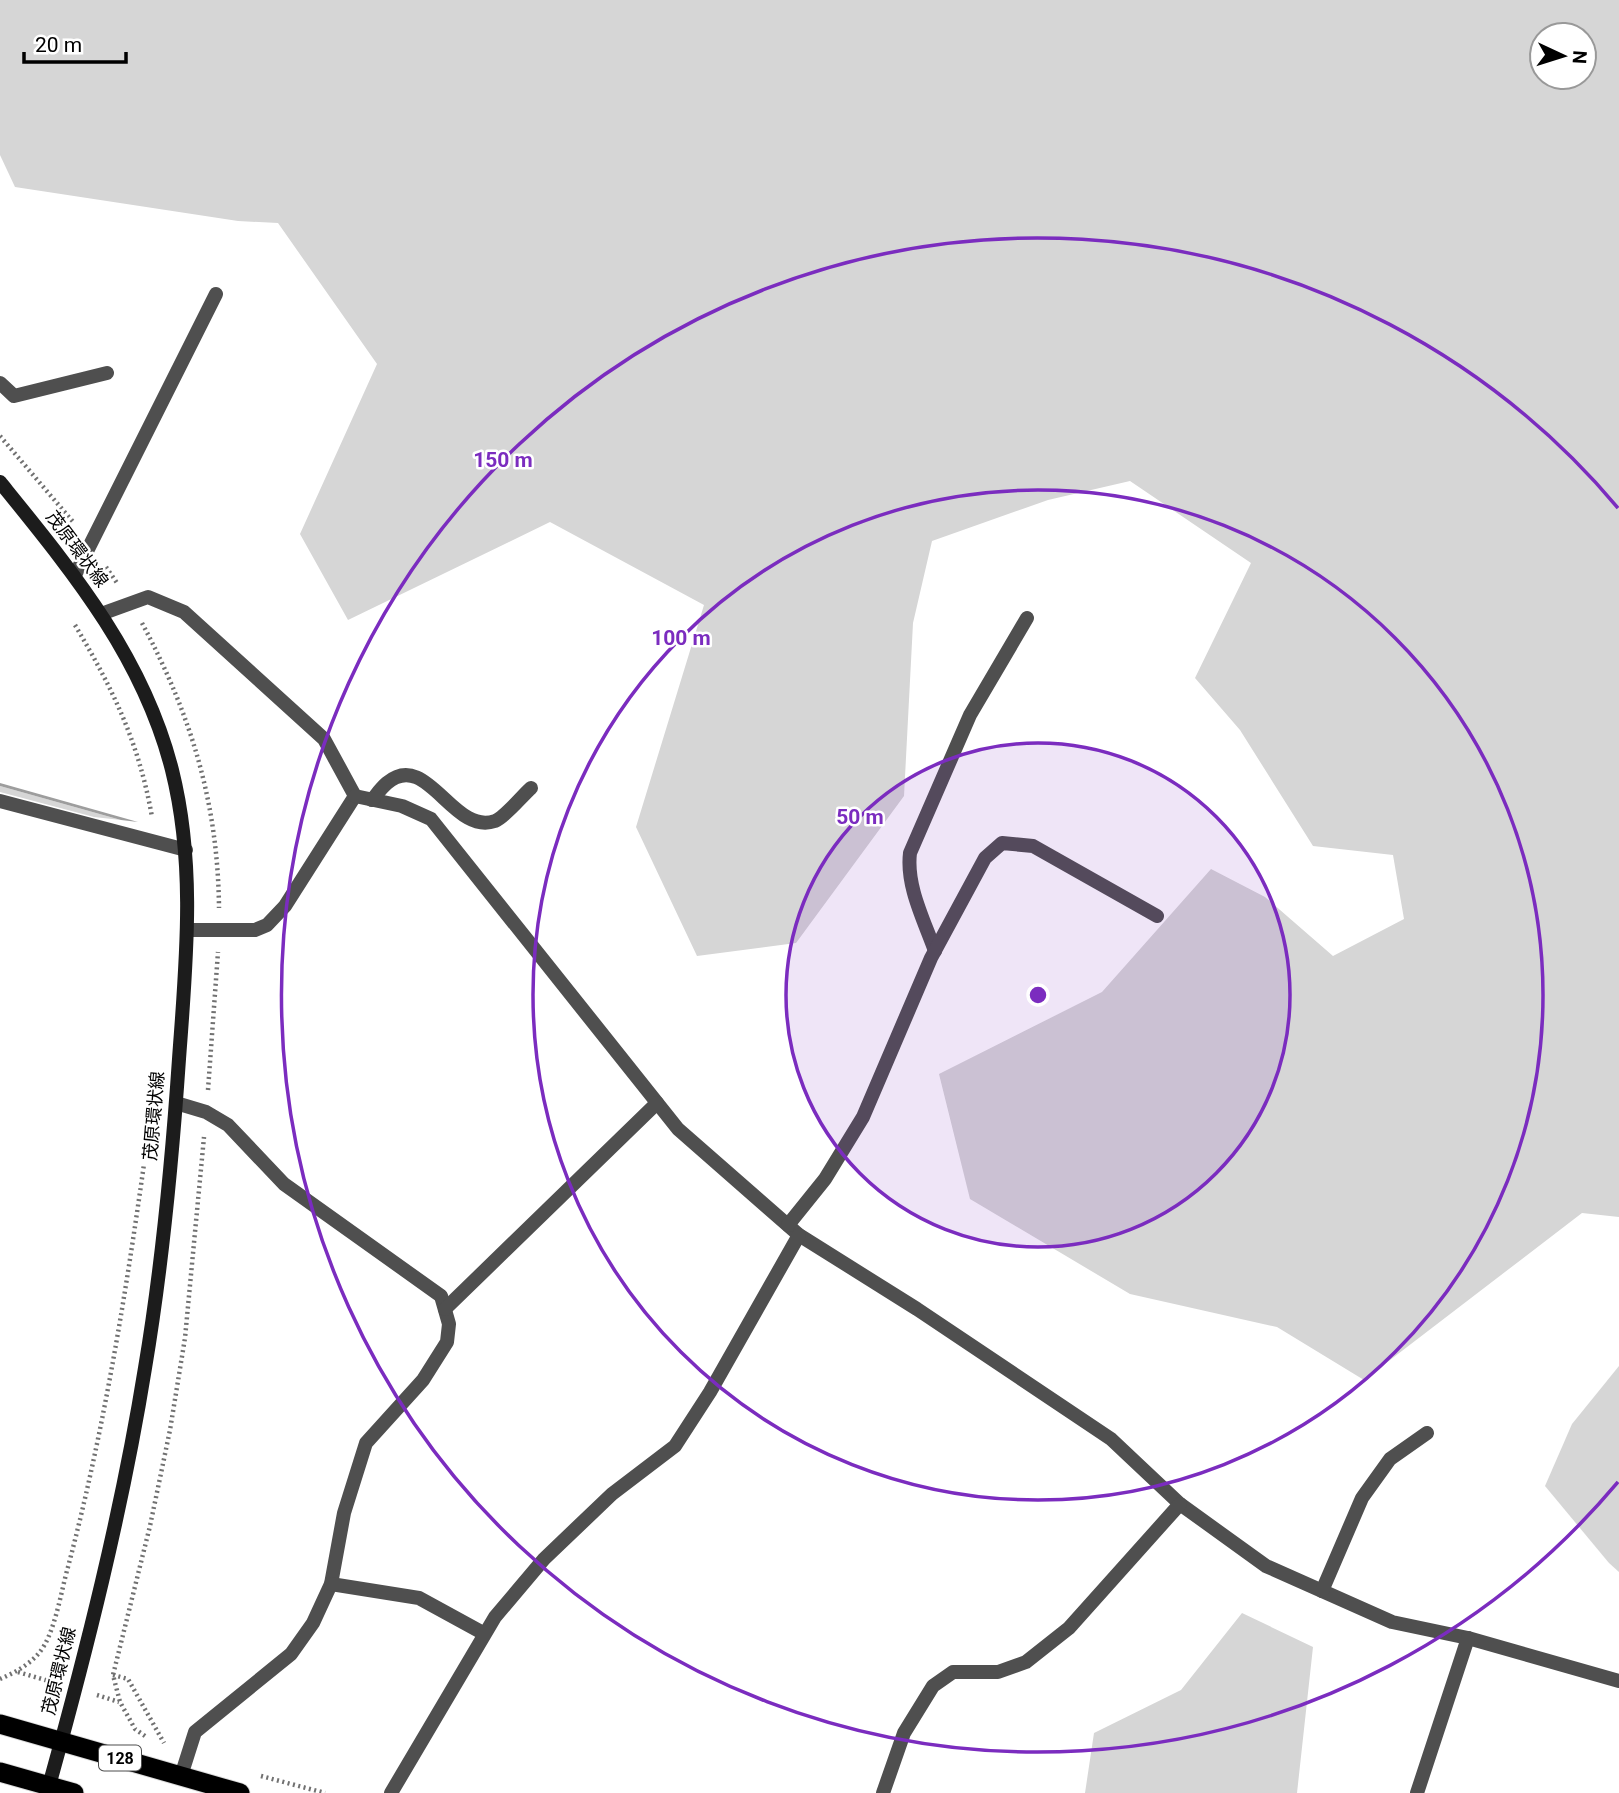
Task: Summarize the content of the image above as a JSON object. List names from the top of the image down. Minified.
{"streets":{"highway":["128"],"main road":["茂原環状線"]},"crossings":[["茂原環状線","128"]],"scale_bar":"20 m","north":"right","rings":["150 m","100 m","50 m"]}
